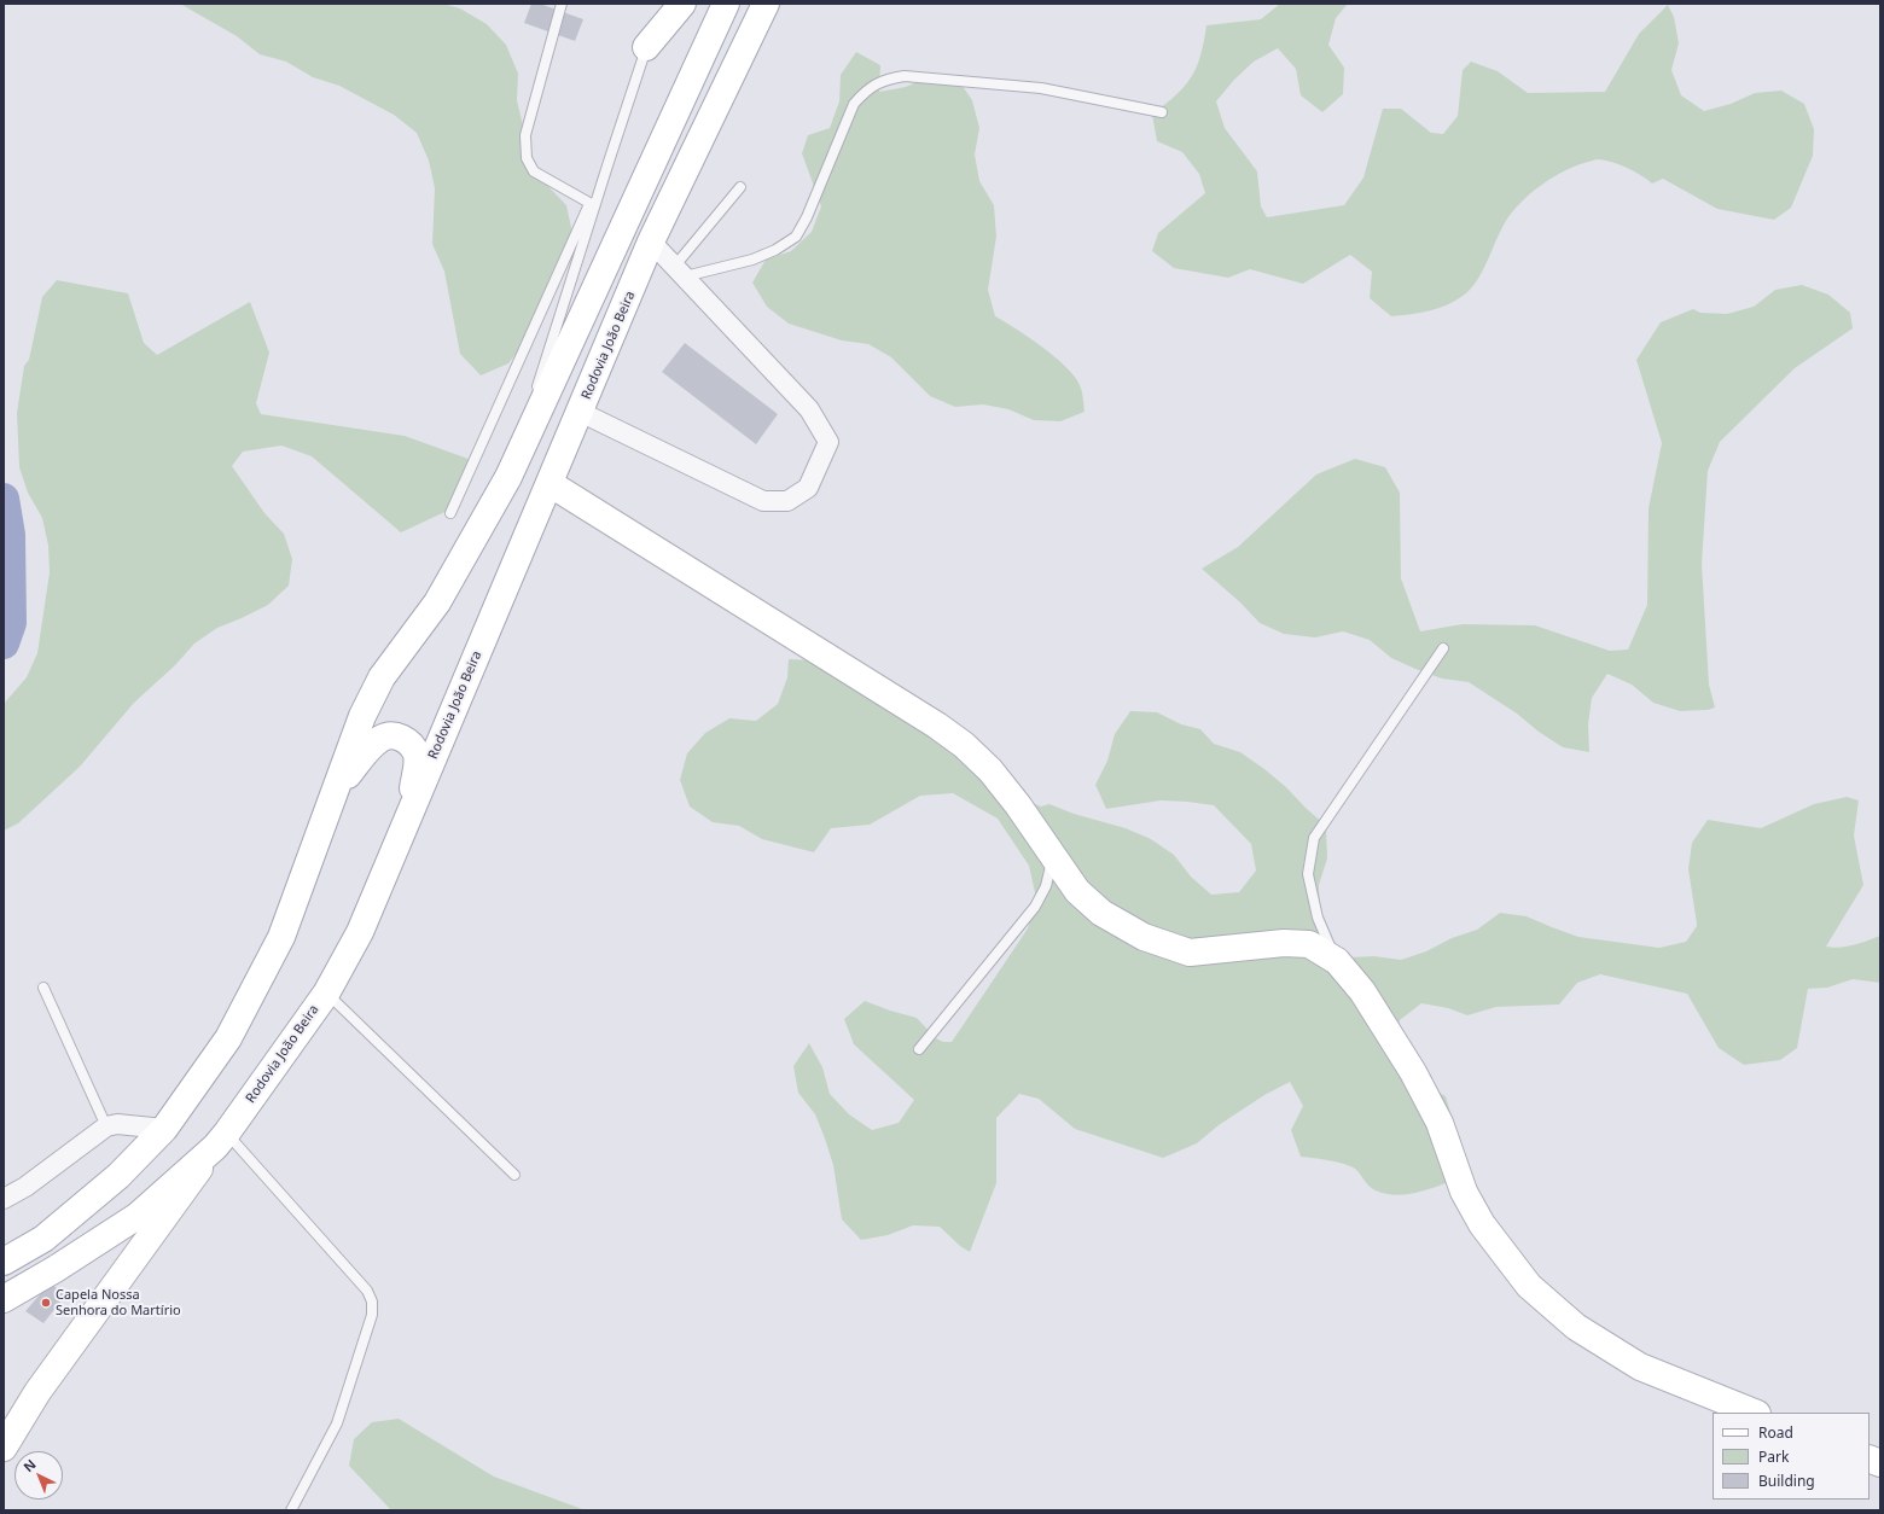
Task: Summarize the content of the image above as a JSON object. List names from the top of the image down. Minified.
{"streets":{"main road":["Rodovia João Beira"]},"places":["Capela Nossa Senhora do Martírio"],"legend":["Road","Park","Building"],"north":"top left"}
